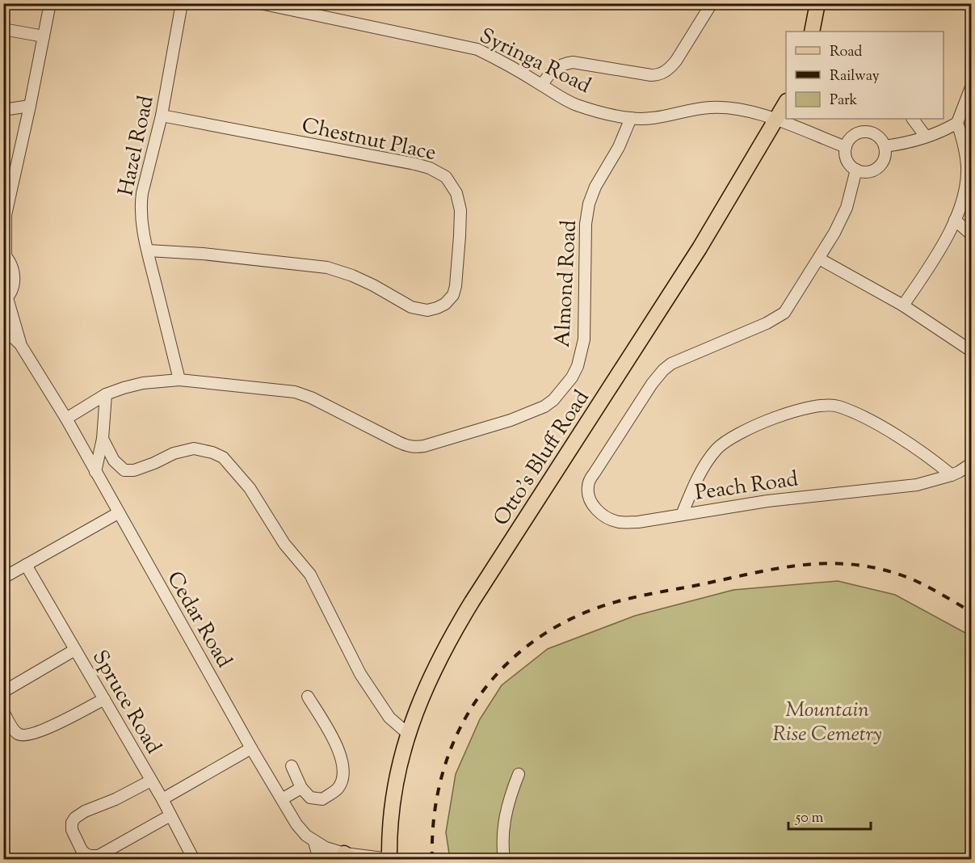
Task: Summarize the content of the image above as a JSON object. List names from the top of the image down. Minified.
{"streets":{"main road":["Otto's Bluff Road"],"street":["Syringa Road","Chestnut Place","Hazel Road","Almond Road","Peach Road","Cedar Road","Spruce Road"]},"crossings":[["Syringa Road","Almond Road"],["Syringa Road","Otto's Bluff Road"],["Chestnut Place","Hazel Road"],["Hazel Road","Almond Road"],["Almond Road","Cedar Road"],["Otto's Bluff Road","Cedar Road"]],"parks":["Mountain Rise Cemetry"],"legend":["Road","Railway","Park"],"scale_bar":"50 m"}
